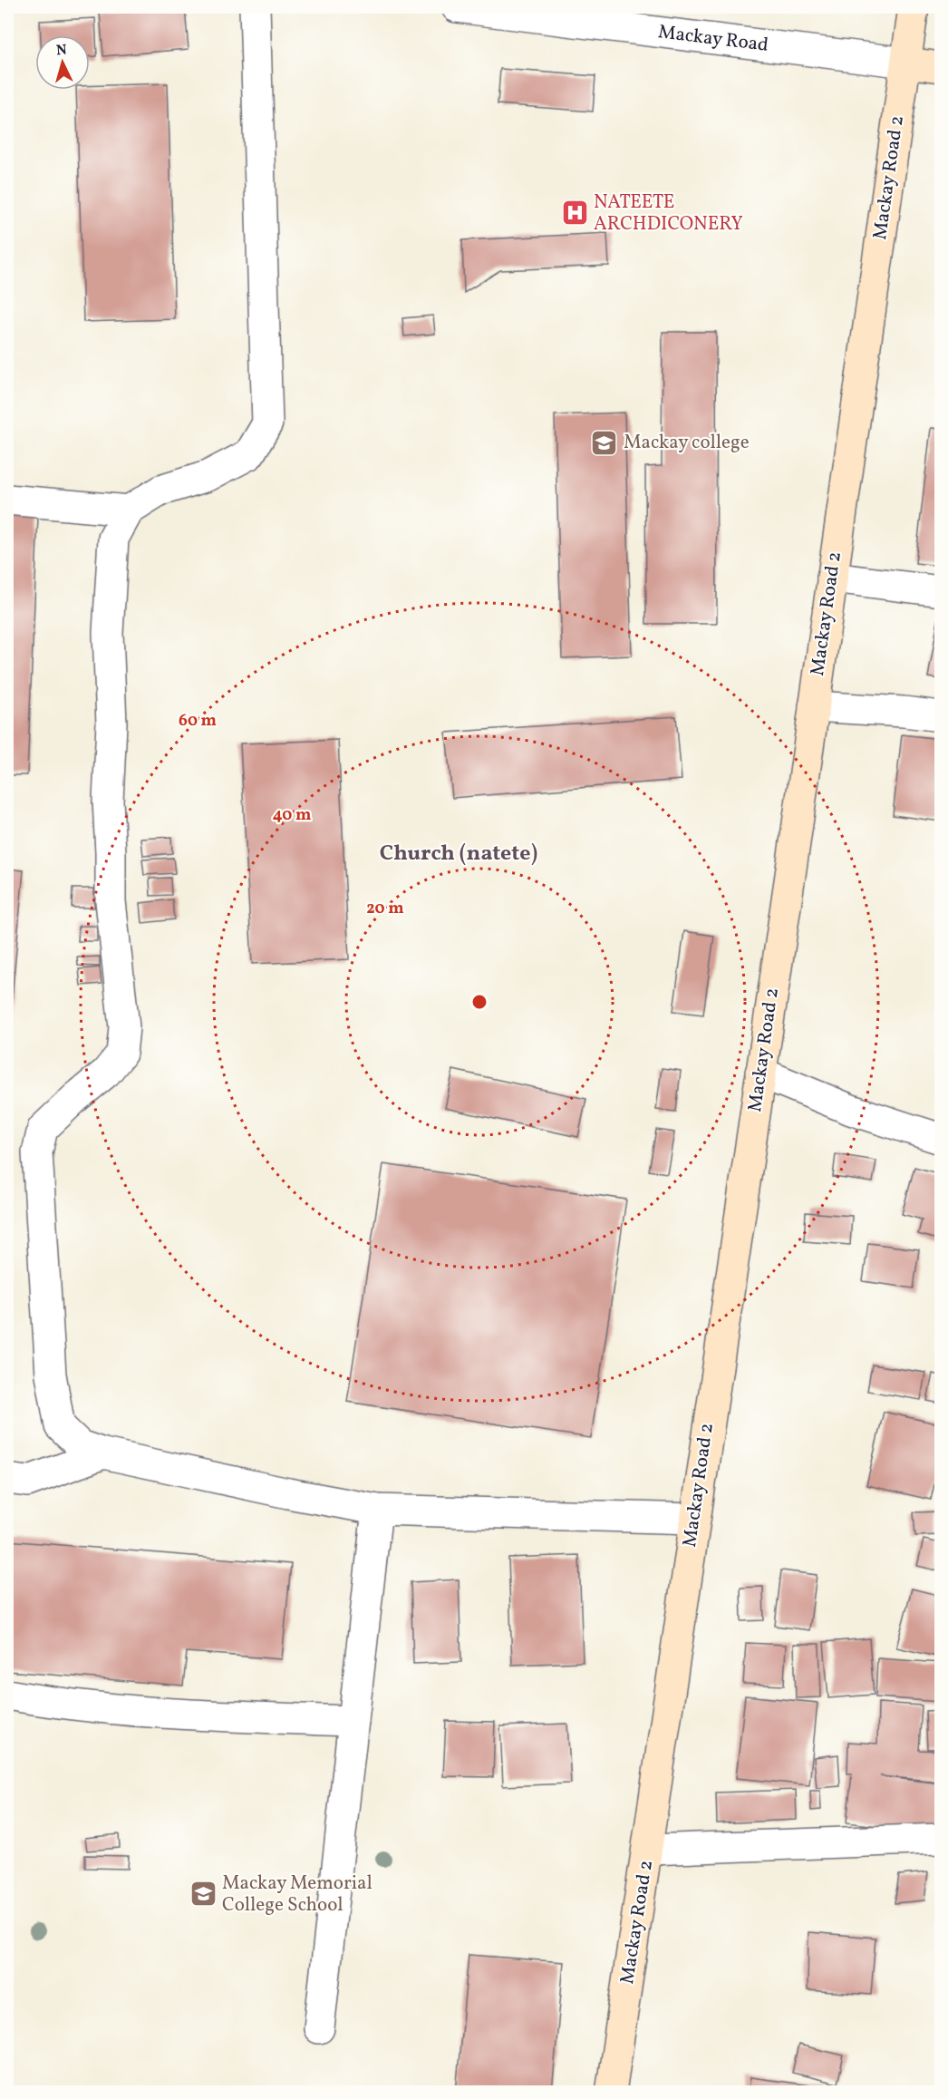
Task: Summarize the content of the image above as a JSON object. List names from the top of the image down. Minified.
{"streets":{"street":["Mackay Road","Mackay Road 2"]},"crossings":[["Mackay Road","Mackay Road 2"]],"districts":["Church (natete)"],"places":{"hospital":["NATEETE ARCHDICONERY"],"school or university":["Mackay college","Mackay Memorial College School"]},"north":"top","rings":["60 m","40 m","20 m"]}
